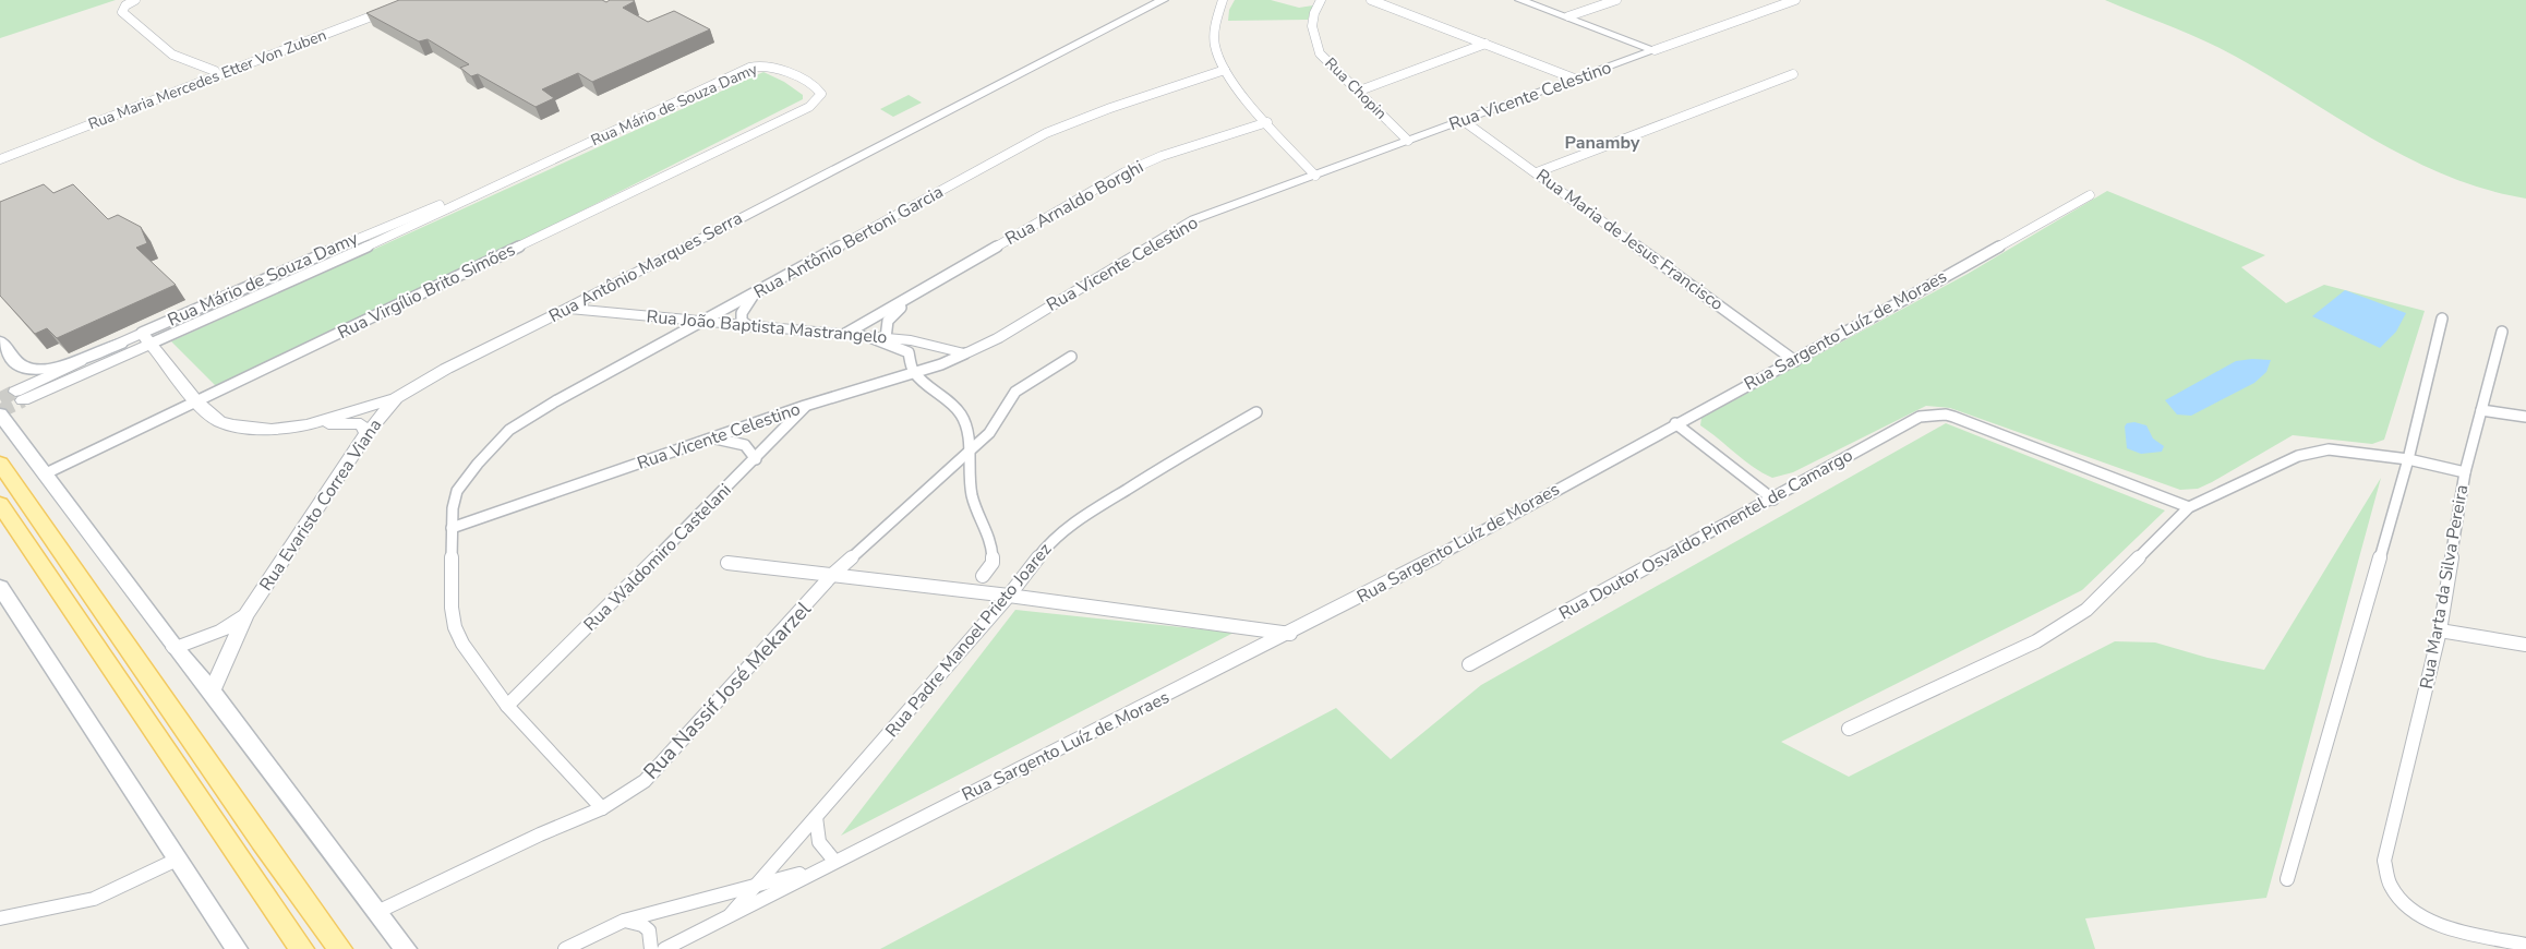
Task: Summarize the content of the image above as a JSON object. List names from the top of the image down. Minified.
{"streets":{"street":["Rua Maria Mercedes Etter Von Zuben","Rua Chopin","Rua Vicente Celestino","Rua Mário de Souza Damy","Rua Arnaldo Borghi","Rua Maria de Jesus Francisco","Rua Antônio Bertoni Garcia","Rua Antônio Marques Serra","Rua Virgílio Brito Simões","Rua João Baptista Mastrangelo","Rua Sargento Luíz de Moraes","Rua Evaristo Correa Viana","Rua Doutor Osvaldo Pimentel de Camargo","Rua Waldomiro Castelani","Rua Marta da Silva Pereira","Rua Padre Manoel Prieto Joarez","Rua Nassif José Mekarzel"]},"crossings":[["Rua Chopin","Rua Vicente Celestino"],["Rua Vicente Celestino","Rua Maria de Jesus Francisco"],["Rua Vicente Celestino","Rua Antônio Bertoni Garcia"],["Rua Vicente Celestino","Rua João Baptista Mastrangelo"],["Rua Vicente Celestino","Rua Waldomiro Castelani"],["Rua Mário de Souza Damy","Rua Antônio Marques Serra"],["Rua Mário de Souza Damy","Rua Virgílio Brito Simões"],["Rua Arnaldo Borghi","Rua João Baptista Mastrangelo"],["Rua Maria de Jesus Francisco","Rua Sargento Luíz de Moraes"],["Rua Antônio Bertoni Garcia","Rua João Baptista Mastrangelo"],["Rua Antônio Bertoni Garcia","Rua Waldomiro Castelani"],["Rua Antônio Bertoni Garcia","Rua Nassif José Mekarzel"],["Rua Antônio Marques Serra","Rua Virgílio Brito Simões"],["Rua Antônio Marques Serra","Rua João Baptista Mastrangelo"],["Rua Antônio Marques Serra","Rua Evaristo Correa Viana"],["Rua Sargento Luíz de Moraes","Rua Padre Manoel Prieto Joarez"]],"districts":["Panamby"]}
